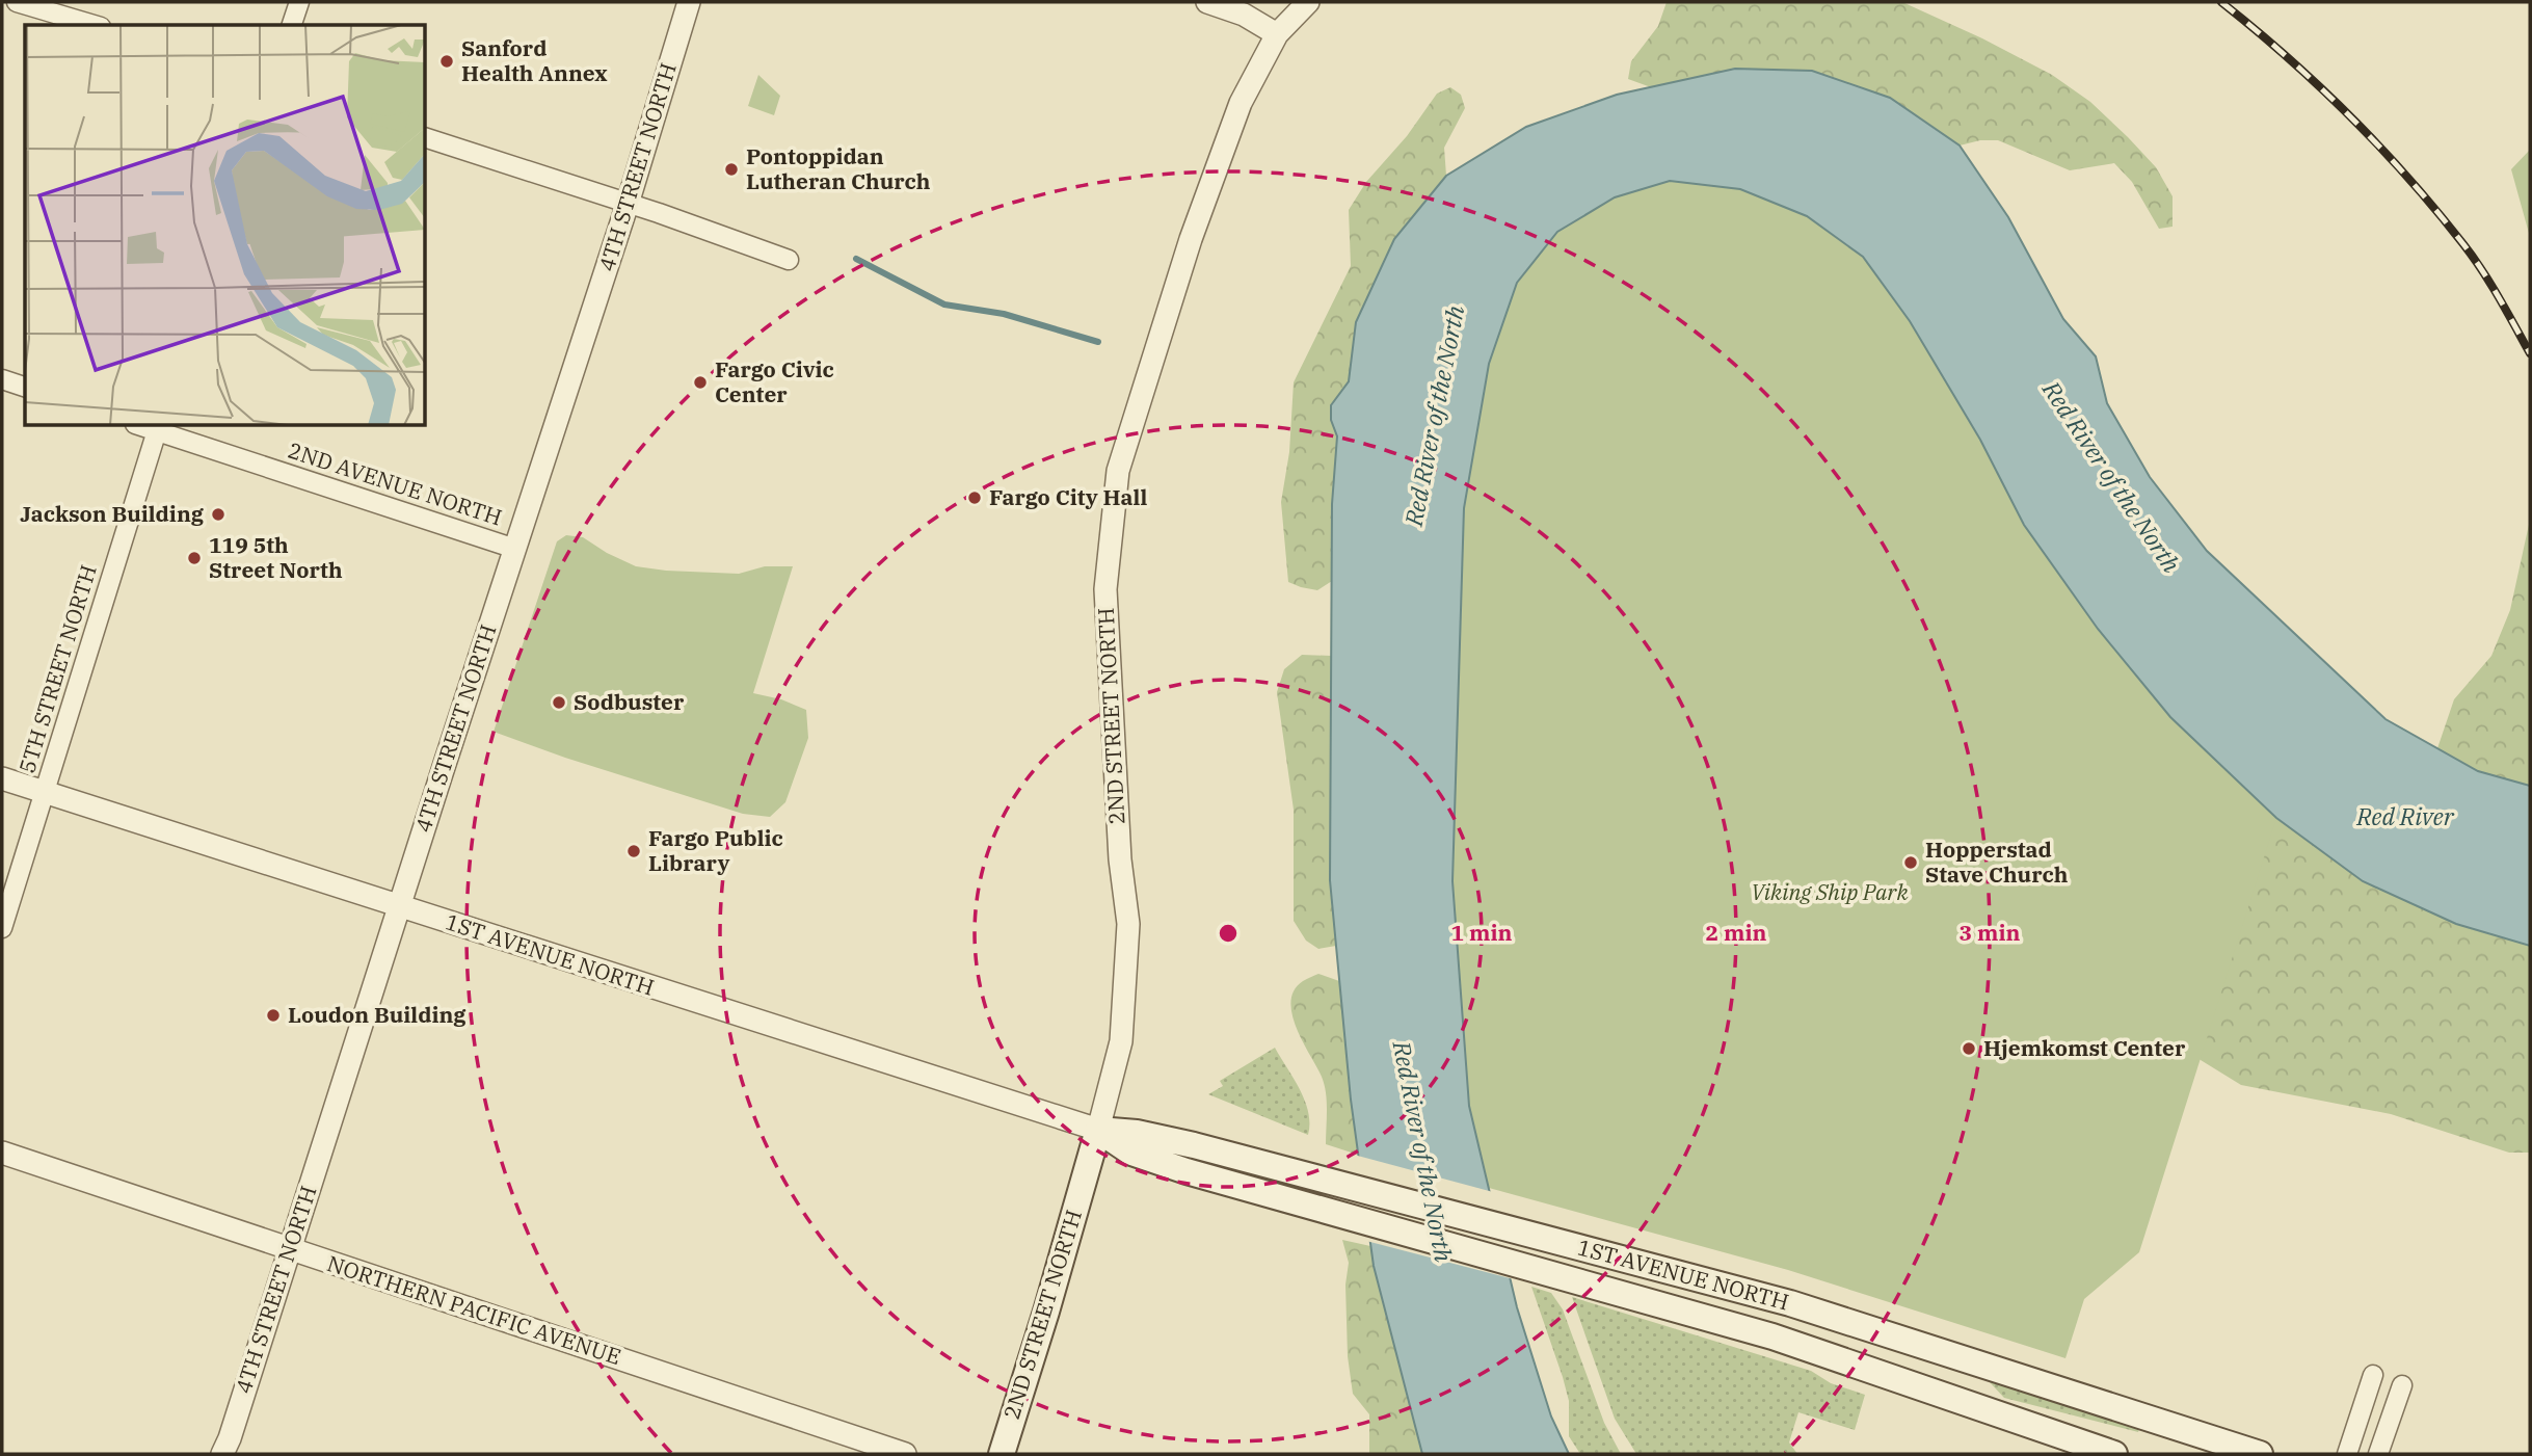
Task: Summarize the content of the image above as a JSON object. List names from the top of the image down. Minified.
{"streets":{"main road":["2ND STREET NORTH","1ST AVENUE NORTH"],"street":["4TH STREET NORTH","2ND AVENUE NORTH","5TH STREET NORTH","NORTHERN PACIFIC AVENUE"]},"crossings":[["4TH STREET NORTH","2ND AVENUE NORTH"],["4TH STREET NORTH","1ST AVENUE NORTH"],["4TH STREET NORTH","NORTHERN PACIFIC AVENUE"],["2ND AVENUE NORTH","5TH STREET NORTH"],["5TH STREET NORTH","1ST AVENUE NORTH"],["2ND STREET NORTH","1ST AVENUE NORTH"]],"water":["Red River of the North","Red River"],"parks":["Viking Ship Park"],"places":["Sanford Health Annex","Pontoppidan Lutheran Church","Fargo Civic Center","Fargo City Hall","Jackson Building","119 5th Street North","Sodbuster","Fargo Public Library","Hopperstad Stave Church","Loudon Building","Hjemkomst Center"],"rings":["1 min","2 min","3 min"]}
